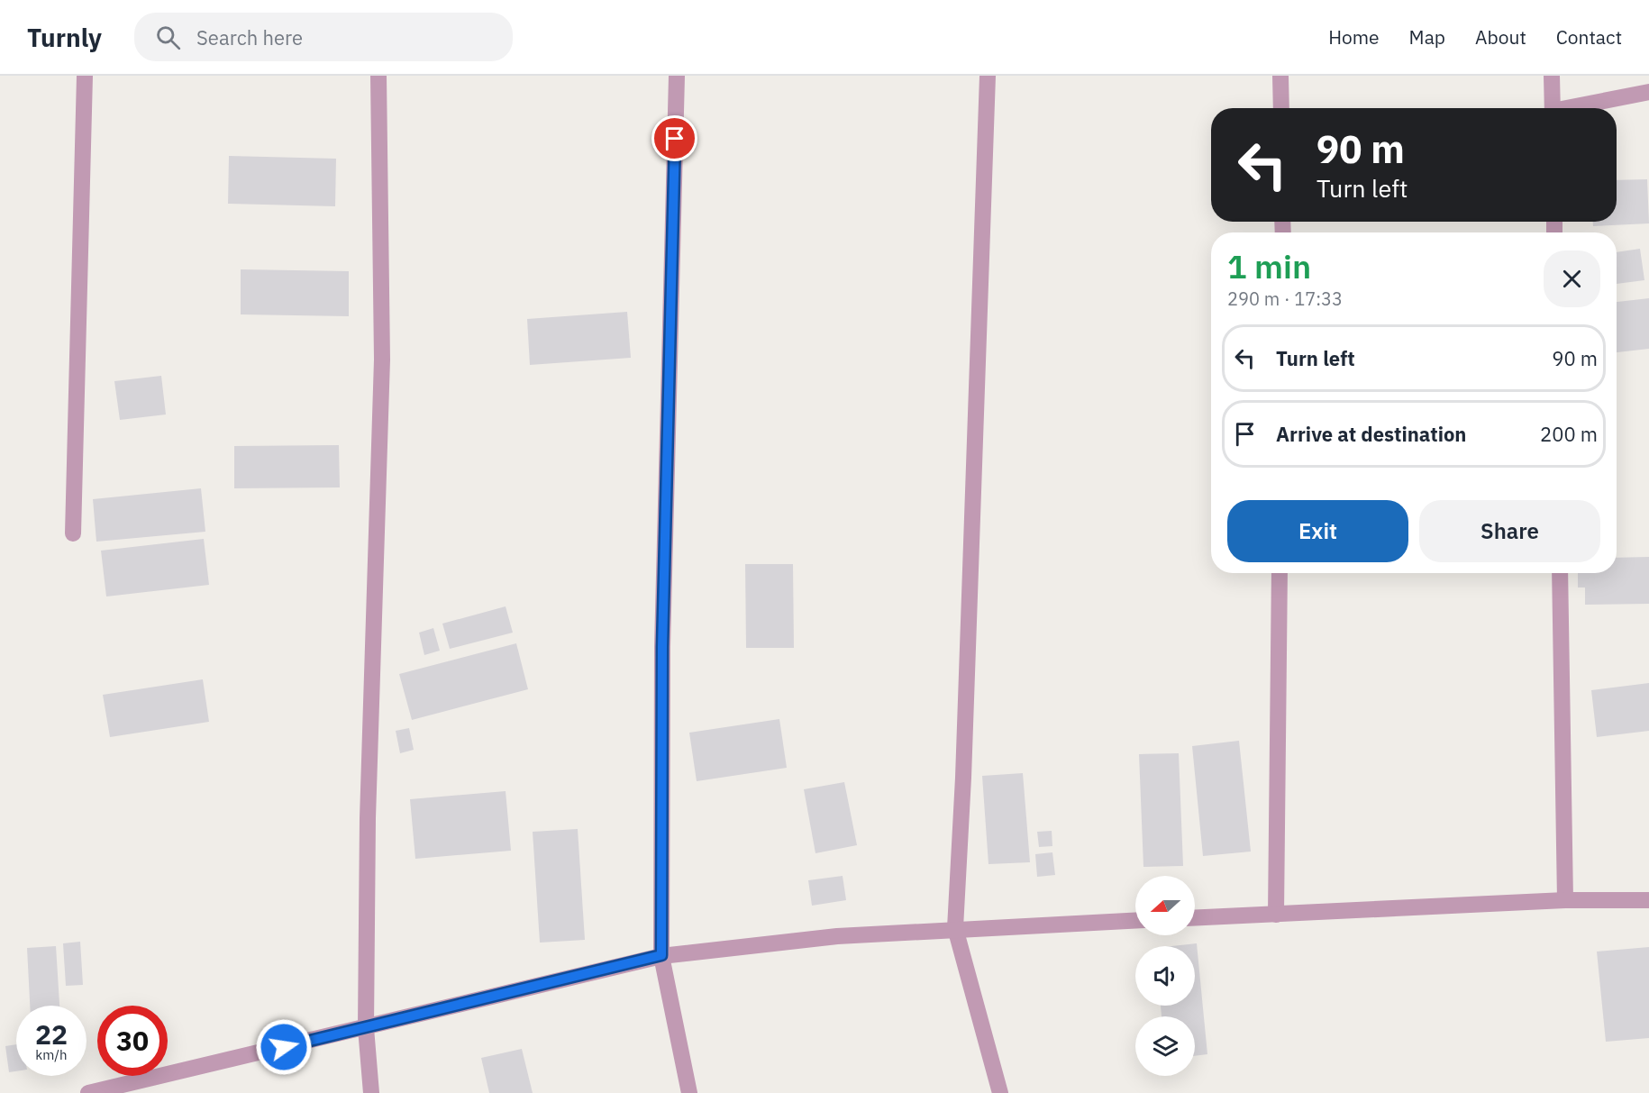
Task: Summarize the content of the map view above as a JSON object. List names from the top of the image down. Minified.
{"north":"left","page":{"header":"Turnly","search":"Search here","nav":["Home","Map","About","Contact"],"turn":["90 m","Turn left"],"heading":["1 min","290 m · 17:33"],"list":[{"name":"Turn left","value":"90 m"},{"name":"Arrive at destination","value":"200 m"}],"buttons":["Exit","Share"],"speed":"22 km/h","limit":"30"}}
